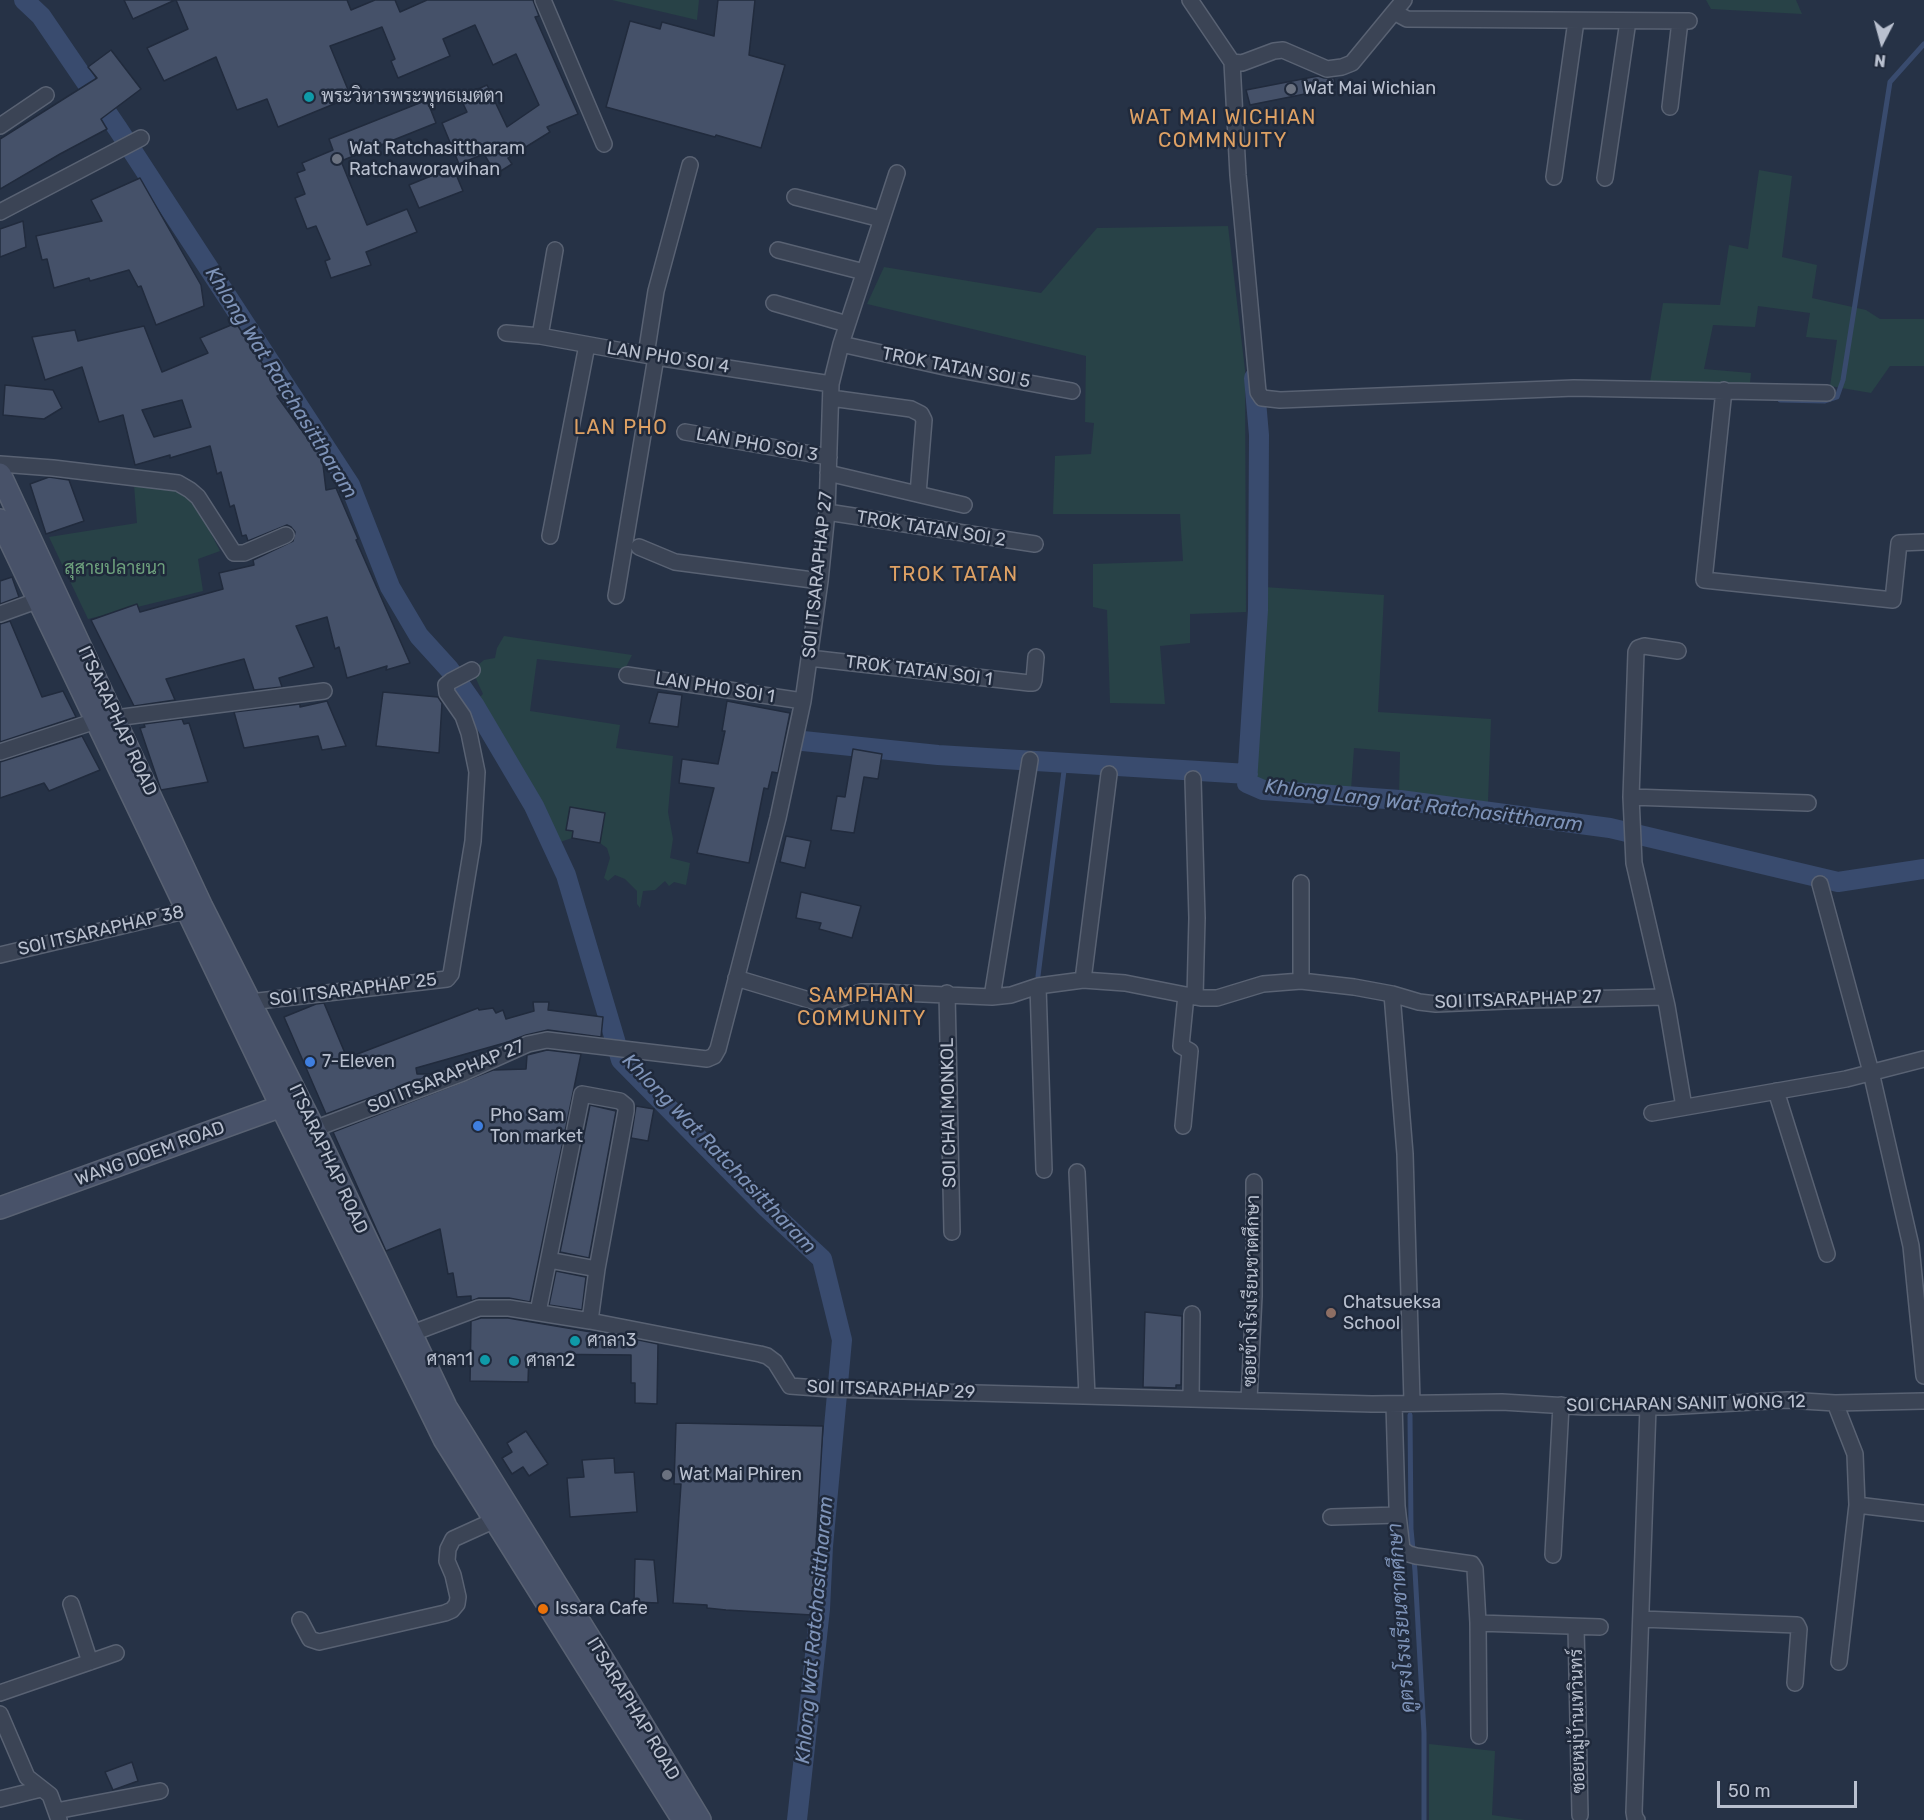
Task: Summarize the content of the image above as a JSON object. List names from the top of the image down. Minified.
{"streets":{"main road":["ITSARAPHAP ROAD","WANG DOEM ROAD"],"street":["LAN PHO SOI 4","TROK TATAN SOI 5","LAN PHO SOI 3","TROK TATAN SOI 2","SOI ITSARAPHAP 27","TROK TATAN SOI 1","LAN PHO SOI 1","SOI ITSARAPHAP 38","SOI ITSARAPHAP 25","SOI CHAI MONKOL","ซอยข้างโรงเรียนชาตศึกษา","SOI ITSARAPHAP 29","SOI CHARAN SANIT WONG 12","ซอยหมู่บ้านเทวินทร์"]},"crossings":[["LAN PHO SOI 4","SOI ITSARAPHAP 27"],["TROK TATAN SOI 5","SOI ITSARAPHAP 27"],["LAN PHO SOI 3","SOI ITSARAPHAP 27"],["TROK TATAN SOI 2","SOI ITSARAPHAP 27"],["SOI ITSARAPHAP 27","TROK TATAN SOI 1"],["SOI ITSARAPHAP 27","LAN PHO SOI 1"],["SOI ITSARAPHAP 27","ITSARAPHAP ROAD"],["SOI ITSARAPHAP 27","SOI CHAI MONKOL"],["ITSARAPHAP ROAD","SOI ITSARAPHAP 38"],["ITSARAPHAP ROAD","SOI ITSARAPHAP 25"],["ITSARAPHAP ROAD","WANG DOEM ROAD"],["ITSARAPHAP ROAD","SOI ITSARAPHAP 29"],["ซอยข้างโรงเรียนชาตศึกษา","SOI ITSARAPHAP 29"],["SOI ITSARAPHAP 29","SOI CHARAN SANIT WONG 12"]],"districts":["WAT MAI WICHIAN COMMNUITY","LAN PHO","TROK TATAN","SAMPHAN COMMUNITY"],"water":["Khlong Wat Ratchasittharam","Khlong Lang Wat Ratchasittharam","คูตรงโรงเรียนชาตศึกษา"],"parks":["สุสายปลายนา"],"places":["Wat Mai Wichian","พระวิหารพระพุทธเมตตา","Wat Ratchasittharam Ratchaworawihan","7-Eleven","Pho Sam Ton market","Chatsueksa School","ศาลา3","ศาลา1","ศาลา2","Wat Mai Phiren","Issara Cafe"],"scale_bar":"50 m","north":"bottom"}
